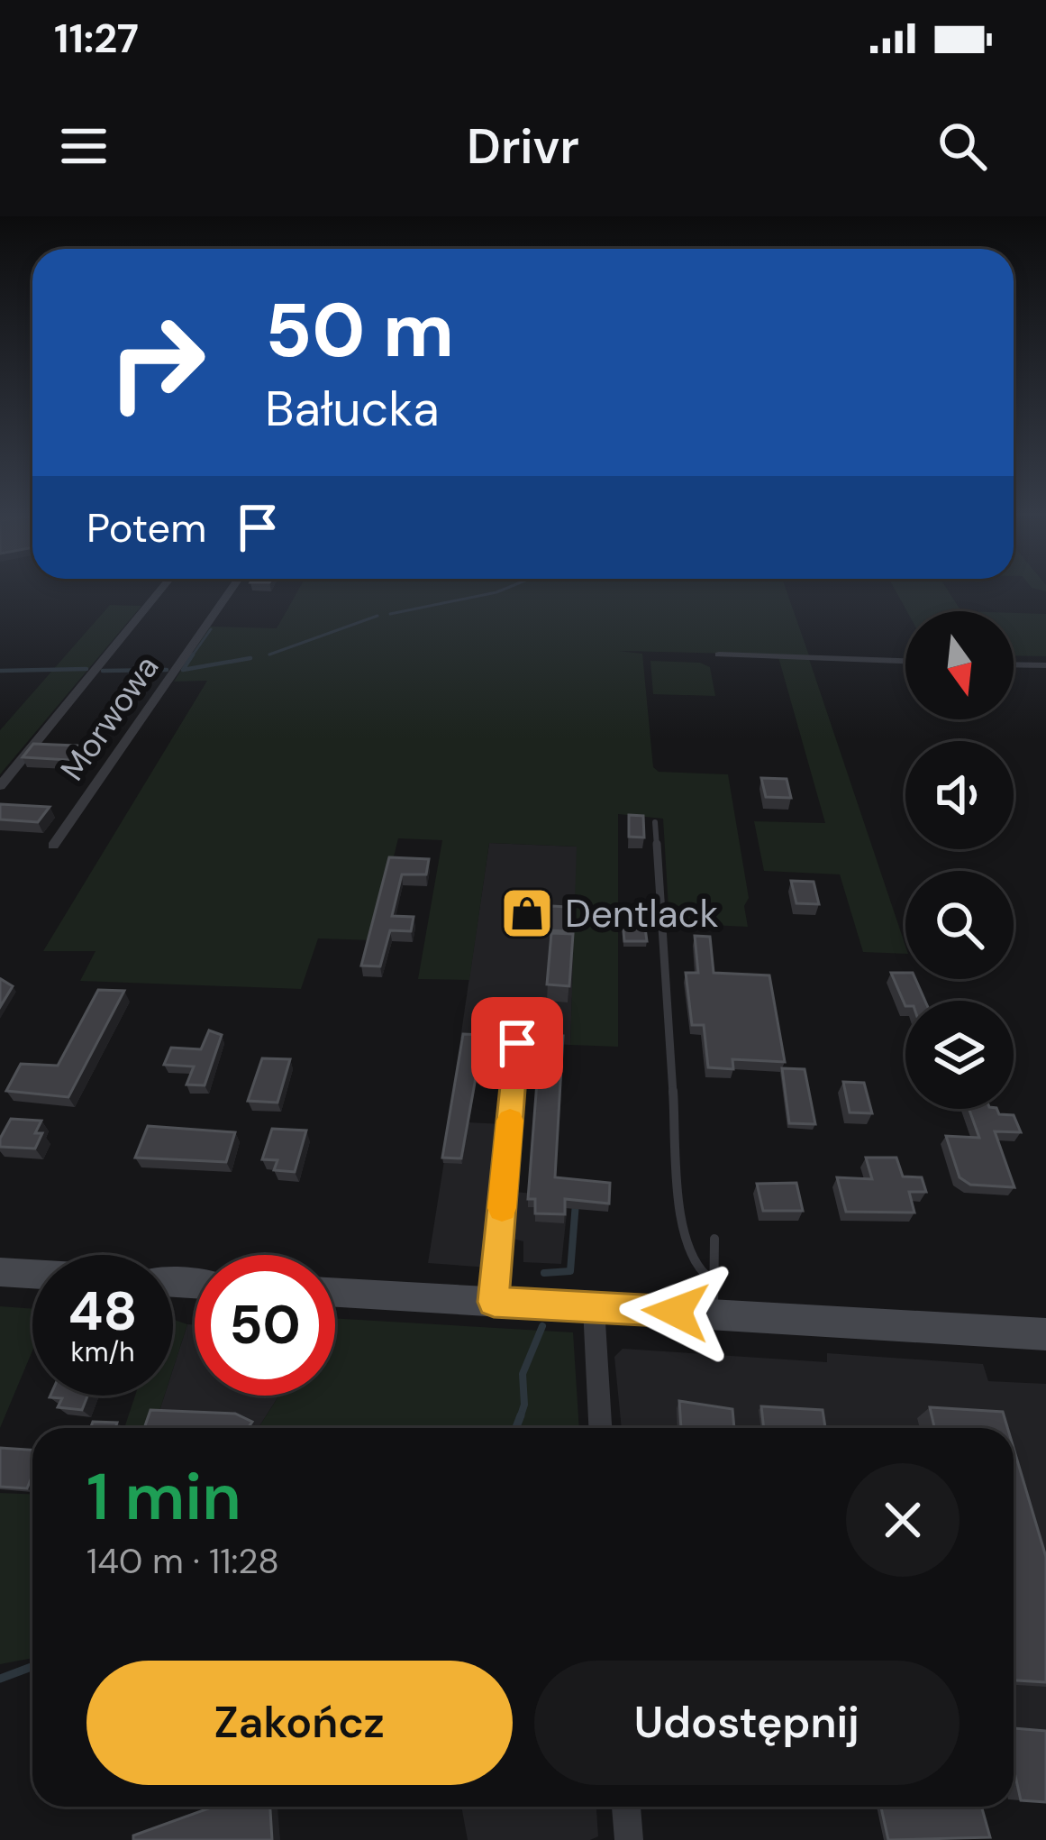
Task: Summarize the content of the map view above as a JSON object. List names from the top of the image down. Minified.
{"streets":{"street":["Morwowa"]},"places":{"shop":["Dentlack"]},"north":"bottom","page":{"status":"11:27","header":"Drivr","turn":["50 m","Bałucka"],"then":"Potem","speed":"48 km/h","limit":"50","heading":["1 min","140 m · 11:28"],"buttons":["Zakończ","Udostępnij"]}}
